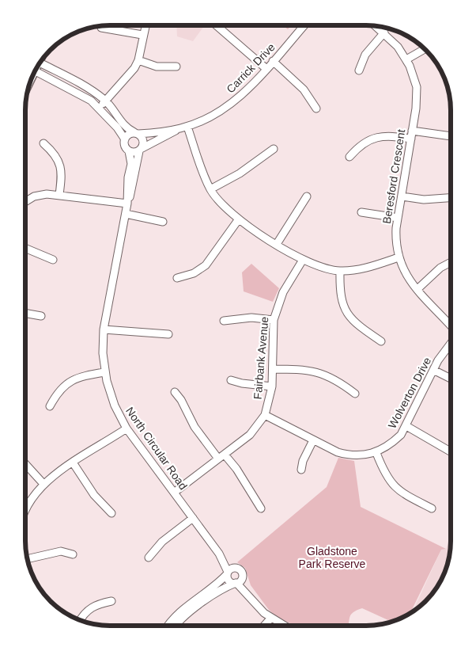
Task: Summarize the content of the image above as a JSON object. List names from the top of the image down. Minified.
{"streets":{"street":["Carrick Drive","Beresford Crescent","Fairbank Avenue","Wolverton Drive","North Circular Road"]},"crossings":[["Carrick Drive","North Circular Road"],["Fairbank Avenue","Wolverton Drive"],["Fairbank Avenue","North Circular Road"]],"parks":["Gladstone Park Reserve"]}
